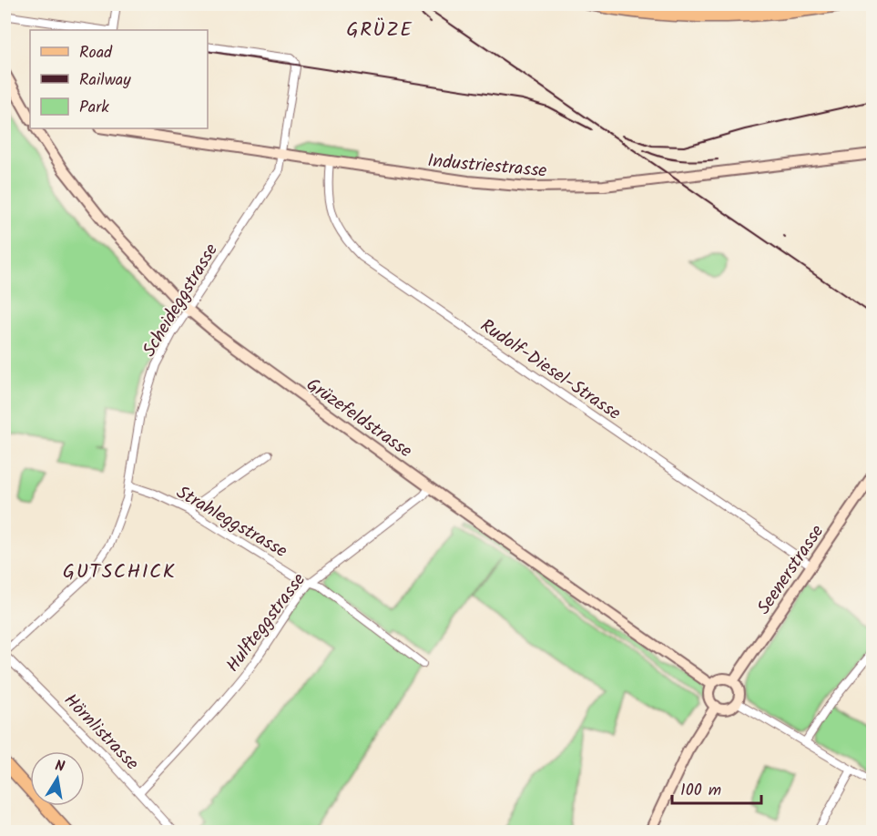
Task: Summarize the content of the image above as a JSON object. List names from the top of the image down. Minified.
{"streets":{"main road":["Industriestrasse","Grüzefeldstrasse","Seenerstrasse"],"street":["Scheideggstrasse","Rudolf-Diesel-Strasse","Strahleggstrasse","Hulfteggstrasse","Hörnlistrasse"]},"crossings":[["Industriestrasse","Scheideggstrasse"],["Industriestrasse","Rudolf-Diesel-Strasse"],["Scheideggstrasse","Grüzefeldstrasse"],["Scheideggstrasse","Strahleggstrasse"],["Scheideggstrasse","Hörnlistrasse"],["Rudolf-Diesel-Strasse","Seenerstrasse"],["Grüzefeldstrasse","Seenerstrasse"],["Grüzefeldstrasse","Hulfteggstrasse"],["Strahleggstrasse","Hulfteggstrasse"],["Hulfteggstrasse","Hörnlistrasse"]],"districts":["GRÜZE","GUTSCHICK"],"legend":["Road","Railway","Park"],"scale_bar":"100 m","north":"top"}
